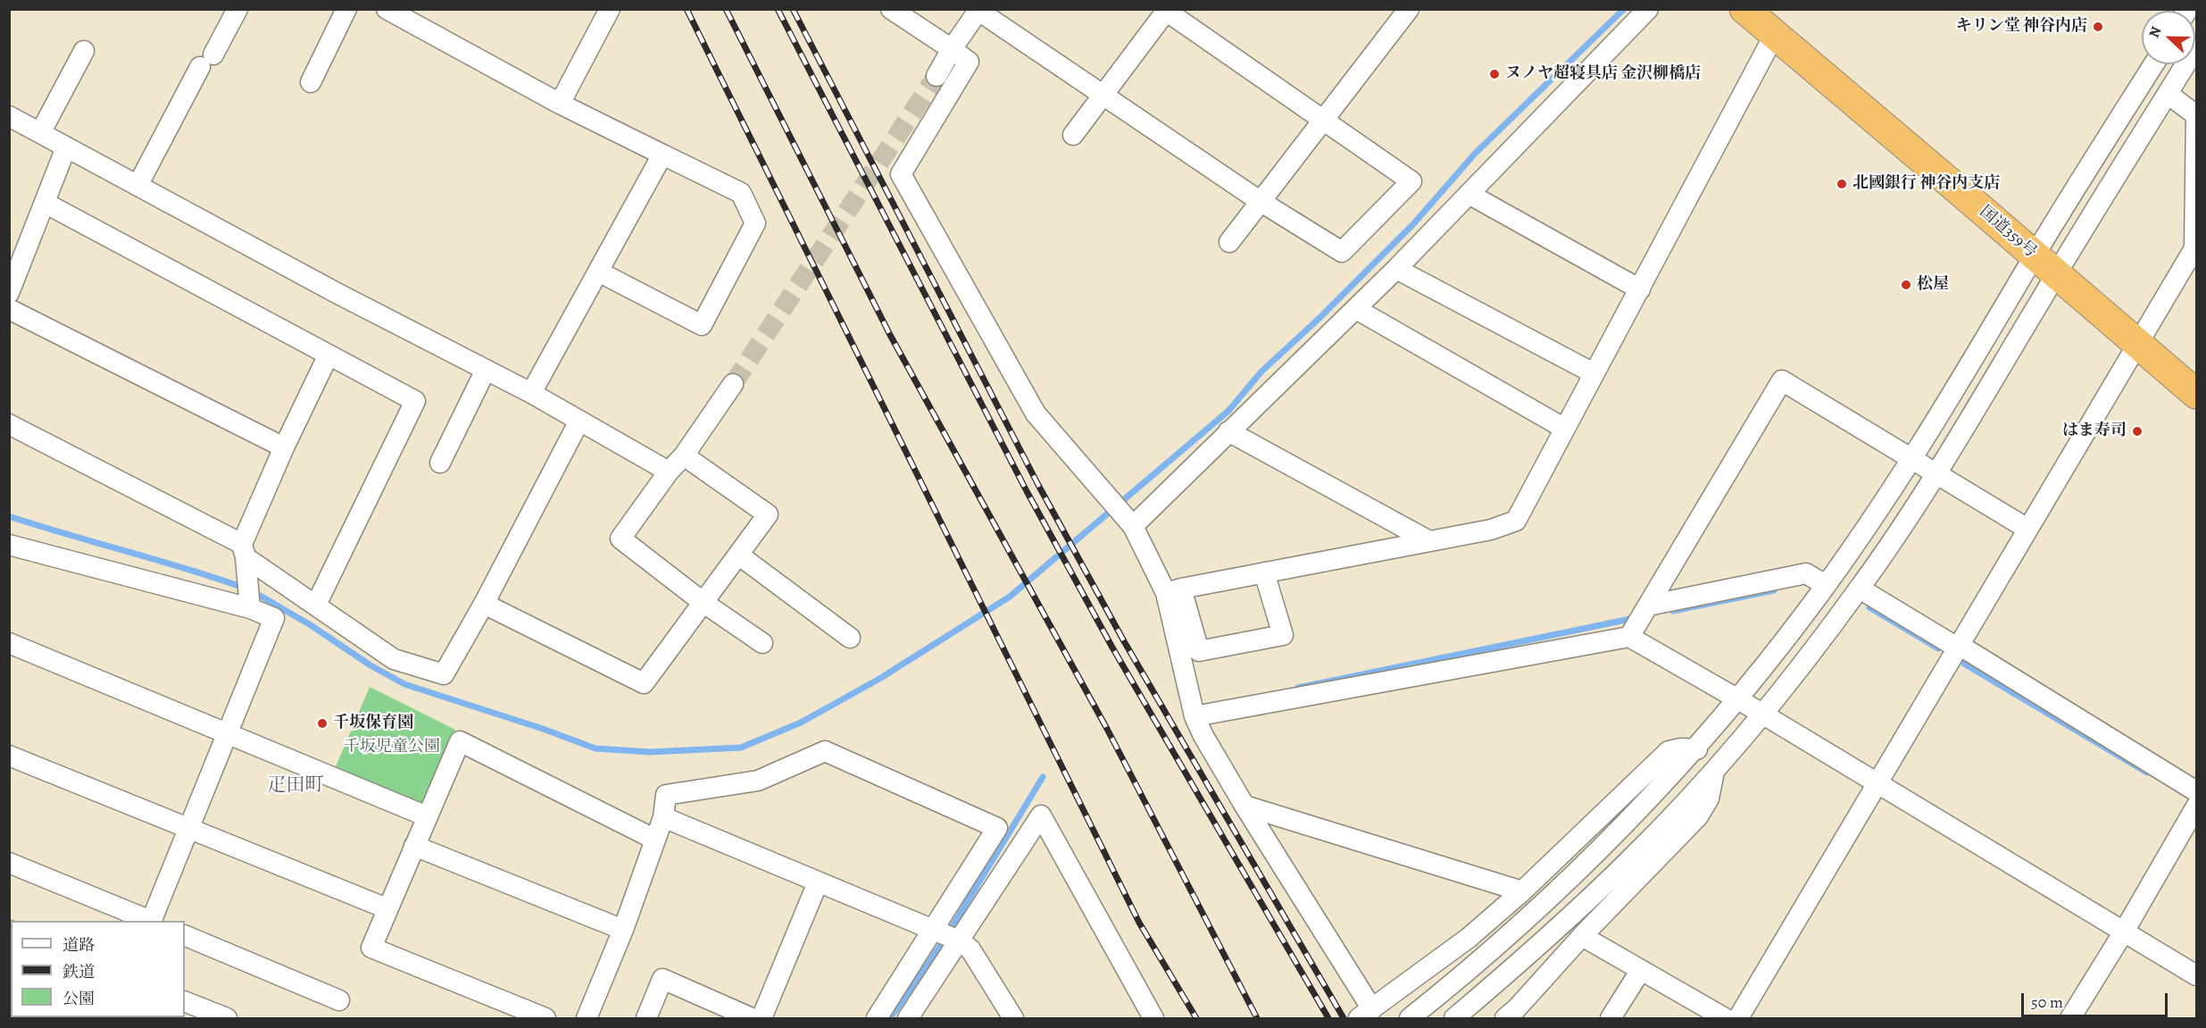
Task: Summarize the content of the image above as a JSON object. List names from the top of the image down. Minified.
{"streets":{"highway":["国道359号"]},"districts":["疋田町"],"parks":["千坂児童公園"],"places":["キリン堂 神谷内店","ヌノヤ超寝具店 金沢柳橋店","北國銀行 神谷内支店","松屋","はま寿司","千坂保育園"],"legend":["道路","鉄道","公園"],"scale_bar":"50 m","north":"left"}
